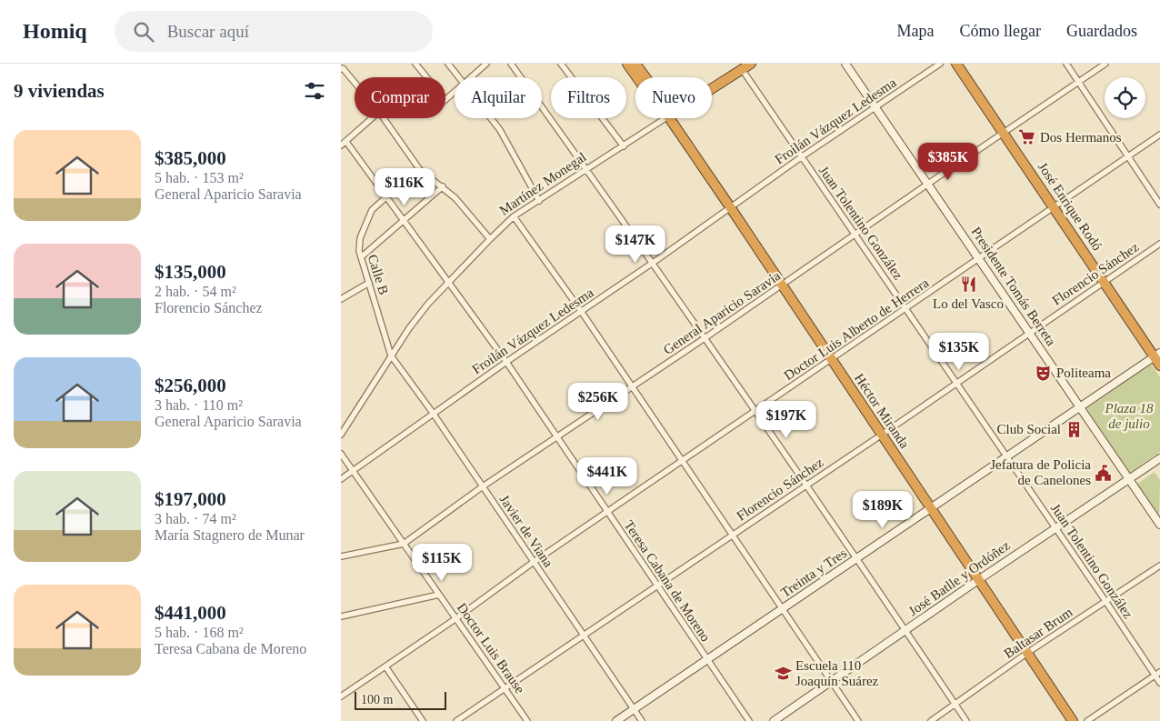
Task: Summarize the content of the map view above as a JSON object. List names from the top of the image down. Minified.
{"streets":{"highway":["Martínez Monegal","José Enrique Rodó","Héctor Miranda"],"street":["Froilán Vázquez Ledesma","Juan Tolentino González","Florencio Sánchez","Calle B","Presidente Tomás Berreta","General Aparicio Saravia","Doctor Luis Alberto de Herrera","Javier de Viana","Treinta y Tres","José Batlle y Ordóñez","Teresa Cabana de Moreno","Baltasar Brum","Doctor Luis Brause"]},"crossings":[["Froilán Vázquez Ledesma","Juan Tolentino González"],["Froilán Vázquez Ledesma","Presidente Tomás Berreta"],["Froilán Vázquez Ledesma","Héctor Miranda"],["Froilán Vázquez Ledesma","Javier de Viana"],["Froilán Vázquez Ledesma","Teresa Cabana de Moreno"],["Froilán Vázquez Ledesma","Doctor Luis Brause"],["Martínez Monegal","Juan Tolentino González"],["Martínez Monegal","Calle B"],["Martínez Monegal","Javier de Viana"],["Martínez Monegal","Teresa Cabana de Moreno"],["José Enrique Rodó","Florencio Sánchez"],["José Enrique Rodó","General Aparicio Saravia"],["José Enrique Rodó","Doctor Luis Alberto de Herrera"],["José Enrique Rodó","Treinta y Tres"],["Juan Tolentino González","Florencio Sánchez"],["Juan Tolentino González","General Aparicio Saravia"],["Juan Tolentino González","Doctor Luis Alberto de Herrera"],["Juan Tolentino González","Treinta y Tres"],["Juan Tolentino González","José Batlle y Ordóñez"],["Juan Tolentino González","Baltasar Brum"],["Florencio Sánchez","Presidente Tomás Berreta"],["Florencio Sánchez","Héctor Miranda"],["Florencio Sánchez","Javier de Viana"],["Florencio Sánchez","Teresa Cabana de Moreno"],["Florencio Sánchez","Doctor Luis Brause"],["Calle B","Javier de Viana"],["Calle B","Teresa Cabana de Moreno"],["Presidente Tomás Berreta","General Aparicio Saravia"],["Presidente Tomás Berreta","Doctor Luis Alberto de Herrera"],["Presidente Tomás Berreta","Treinta y Tres"],["Presidente Tomás Berreta","José Batlle y Ordóñez"],["General Aparicio Saravia","Héctor Miranda"],["General Aparicio Saravia","Javier de Viana"],["General Aparicio Saravia","Teresa Cabana de Moreno"],["General Aparicio Saravia","Doctor Luis Brause"],["Doctor Luis Alberto de Herrera","Héctor Miranda"],["Doctor Luis Alberto de Herrera","Javier de Viana"],["Doctor Luis Alberto de Herrera","Teresa Cabana de Moreno"],["Doctor Luis Alberto de Herrera","Doctor Luis Brause"],["Héctor Miranda","Treinta y Tres"],["Héctor Miranda","José Batlle y Ordóñez"],["Héctor Miranda","Baltasar Brum"],["Javier de Viana","Treinta y Tres"],["Treinta y Tres","Teresa Cabana de Moreno"]],"parks":["Plaza 18 de julio"],"places":{"supermarket":["Dos Hermanos"],"restaurant":["Lo del Vasco"],"theatre":["Politeama"],"building":["Club Social"],"public building":["Jefatura de Policia de Canelones"],"school or university":["Escuela 110 Joaquín Suárez"]},"scale_bar":"100 m","page":{"header":"Homiq","search":"Buscar aquí","nav":["Mapa","Cómo llegar","Guardados"],"heading":"9 viviendas","chip":["Comprar","Alquilar","Filtros","Nuevo"],"list":[{"name":"$385,000","note":"5 hab. · 153 m² · General Aparicio Saravia"},{"name":"$135,000","note":"2 hab. · 54 m² · Florencio Sánchez"},{"name":"$256,000","note":"3 hab. · 110 m² · General Aparicio Saravia"},{"name":"$197,000","note":"3 hab. · 74 m² · María Stagnero de Munar"},{"name":"$441,000","note":"5 hab. · 168 m² · Teresa Cabana de Moreno"}],"price":["$385K","$116K","$147K","$135K","$256K","$197K","$441K","$189K","$115K"],"scale":"100 m"}}
